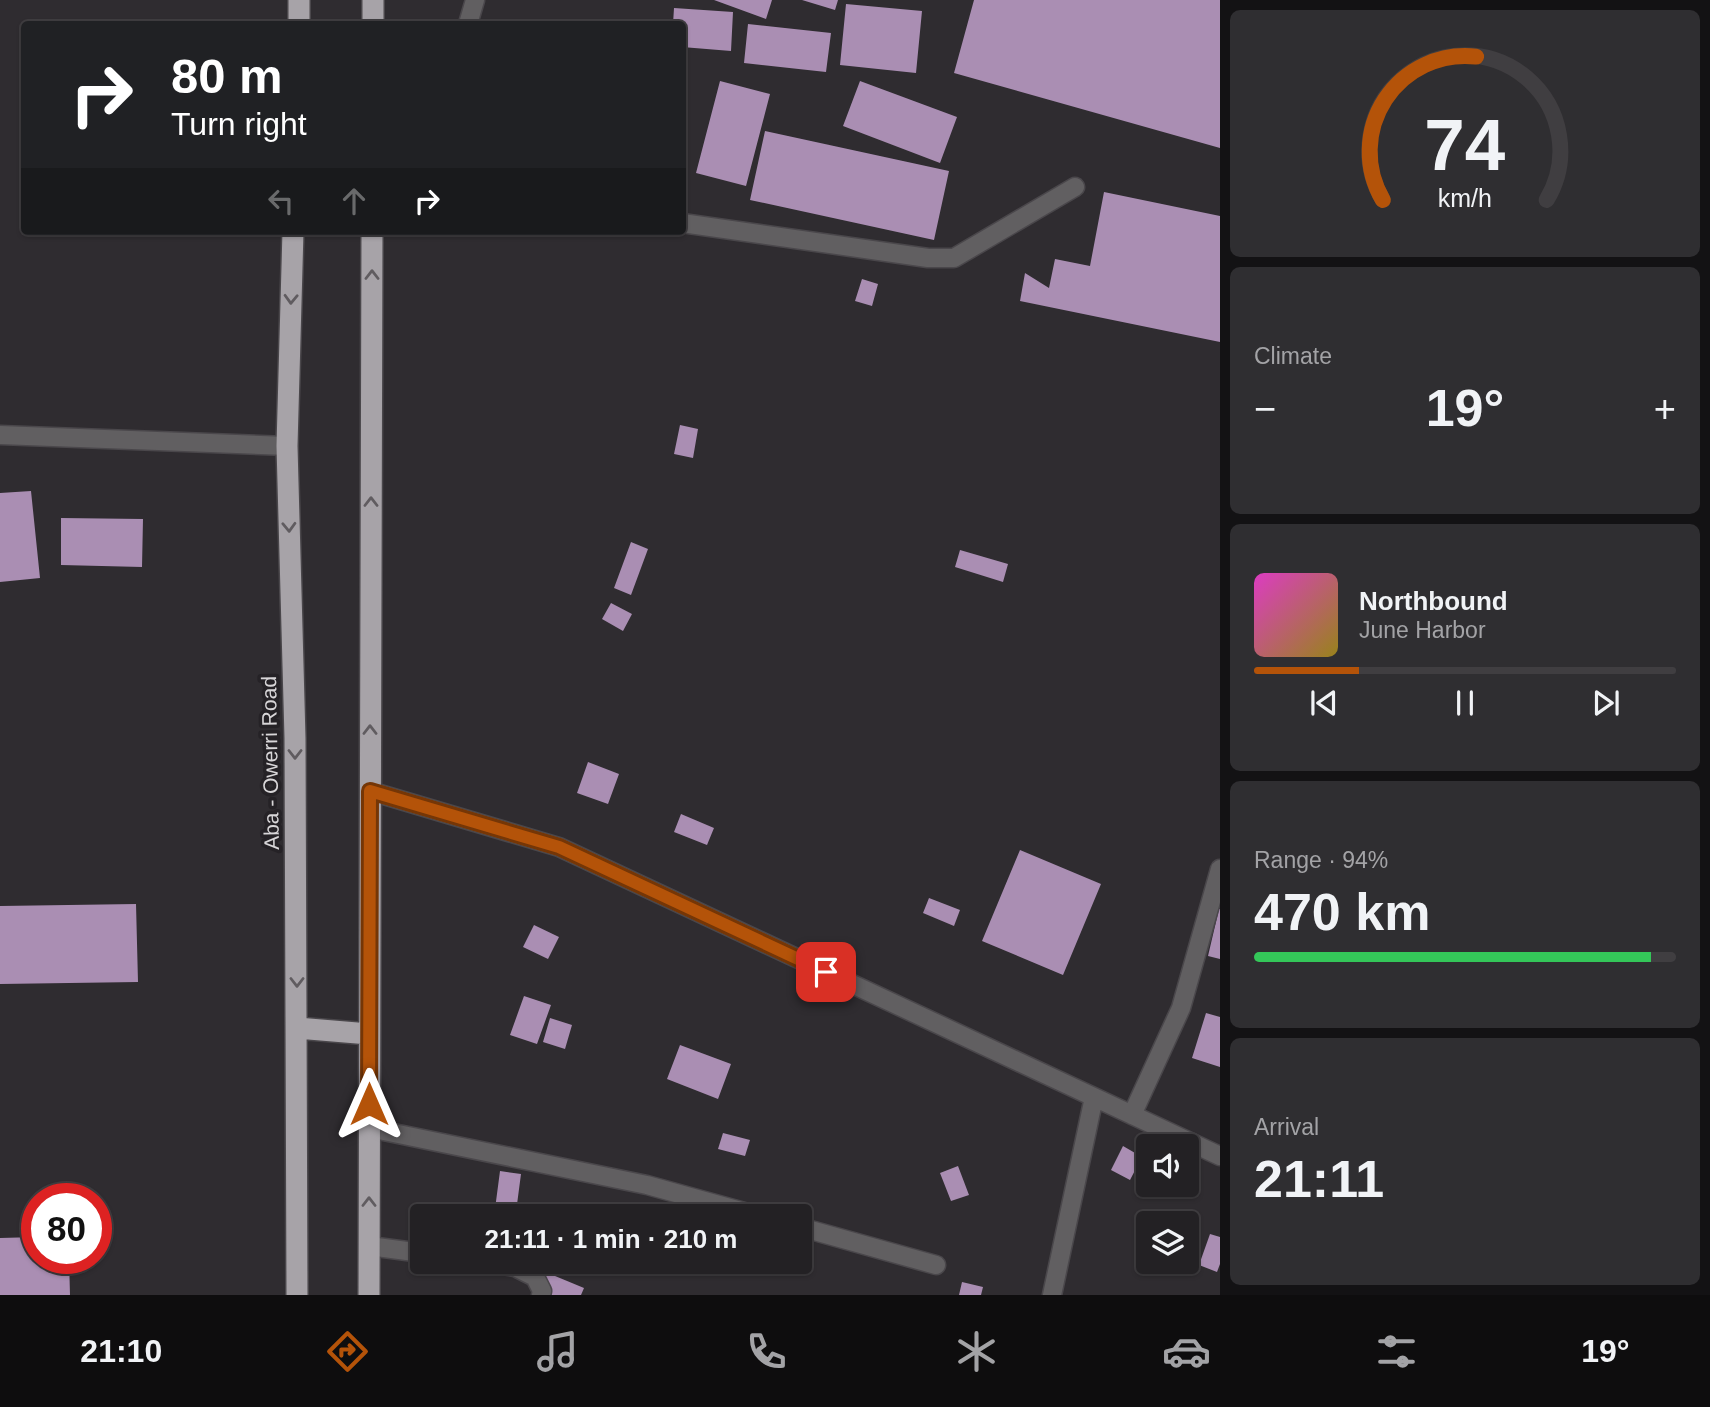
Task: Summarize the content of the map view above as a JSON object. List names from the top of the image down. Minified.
{"streets":{"highway":["Aba - Owerri Road"]},"page":{"turn":["80 m","Turn right"],"tile":["Climate",["Range · 94%","470 km"],["Arrival","21:11"]],"heat":["−","19°","+"],"song":["Northbound","June Harbor"],"limit":"80","trip":"21:11 · 1 min · 210 m","tabs":["21:10","19°"],"gauge":["74","km/h"]}}
